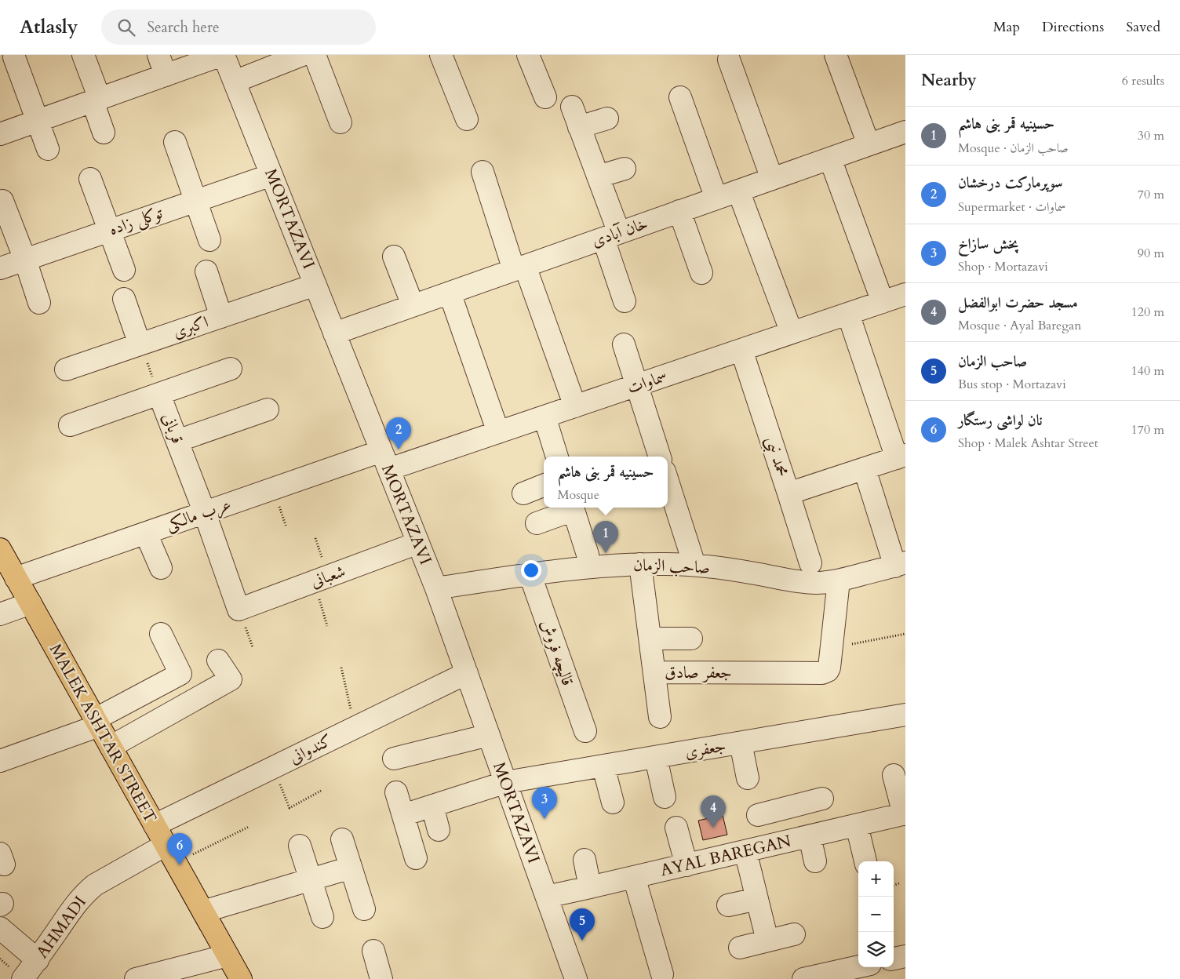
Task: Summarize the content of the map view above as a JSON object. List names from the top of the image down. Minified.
{"streets":{"main road":["MALEK ASHTAR STREET"],"street":["MORTAZAVI","توکلی زاده","خان آبادی","اکبری","سماوات","قربانی","محمد نبی","عرب مالکی","صاحب الزمان","شعبانی","قالیچه فروش","جعفر صادق","کندوانی","جعفری","AYAL BAREGAN","AHMADI"]},"crossings":[["MORTAZAVI","توکلی زاده"],["MORTAZAVI","خان آبادی"],["MORTAZAVI","اکبری"],["MORTAZAVI","سماوات"],["MORTAZAVI","عرب مالکی"],["MORTAZAVI","صاحب الزمان"],["MORTAZAVI","شعبانی"],["MORTAZAVI","کندوانی"],["MORTAZAVI","جعفری"],["MORTAZAVI","AYAL BAREGAN"],["اکبری","قربانی"],["سماوات","محمد نبی"],["سماوات","عرب مالکی"],["قربانی","عرب مالکی"],["قربانی","شعبانی"],["عرب مالکی","MALEK ASHTAR STREET"],["صاحب الزمان","قالیچه فروش"],["صاحب الزمان","جعفر صادق"],["MALEK ASHTAR STREET","کندوانی"],["MALEK ASHTAR STREET","AHMADI"]],"page":{"header":"Atlasly","search":"Search here","nav":["Map","Directions","Saved"],"heading":["Nearby","6 results"],"list":[{"mark":"1","name":"حسینیه قمر بنی هاشم","note":"Mosque · صاحب الزمان","value":"30 m"},{"mark":"2","name":"سوپرمارکت درخشان","note":"Supermarket · سماوات","value":"70 m"},{"mark":"3","name":"پخش سازاخ","note":"Shop · Mortazavi","value":"90 m"},{"mark":"4","name":"مسجد حضرت ابوالفضل","note":"Mosque · Ayal Baregan","value":"120 m"},{"mark":"5","name":"صاحب الزمان","note":"Bus stop · Mortazavi","value":"140 m"},{"mark":"6","name":"نان لواشی رستگار","note":"Shop · Malek Ashtar Street","value":"170 m"}],"pins":["2","1","3","4","6","5"],"popup":["حسینیه قمر بنی هاشم","Mosque"],"map_buttons":["+","−"]}}
